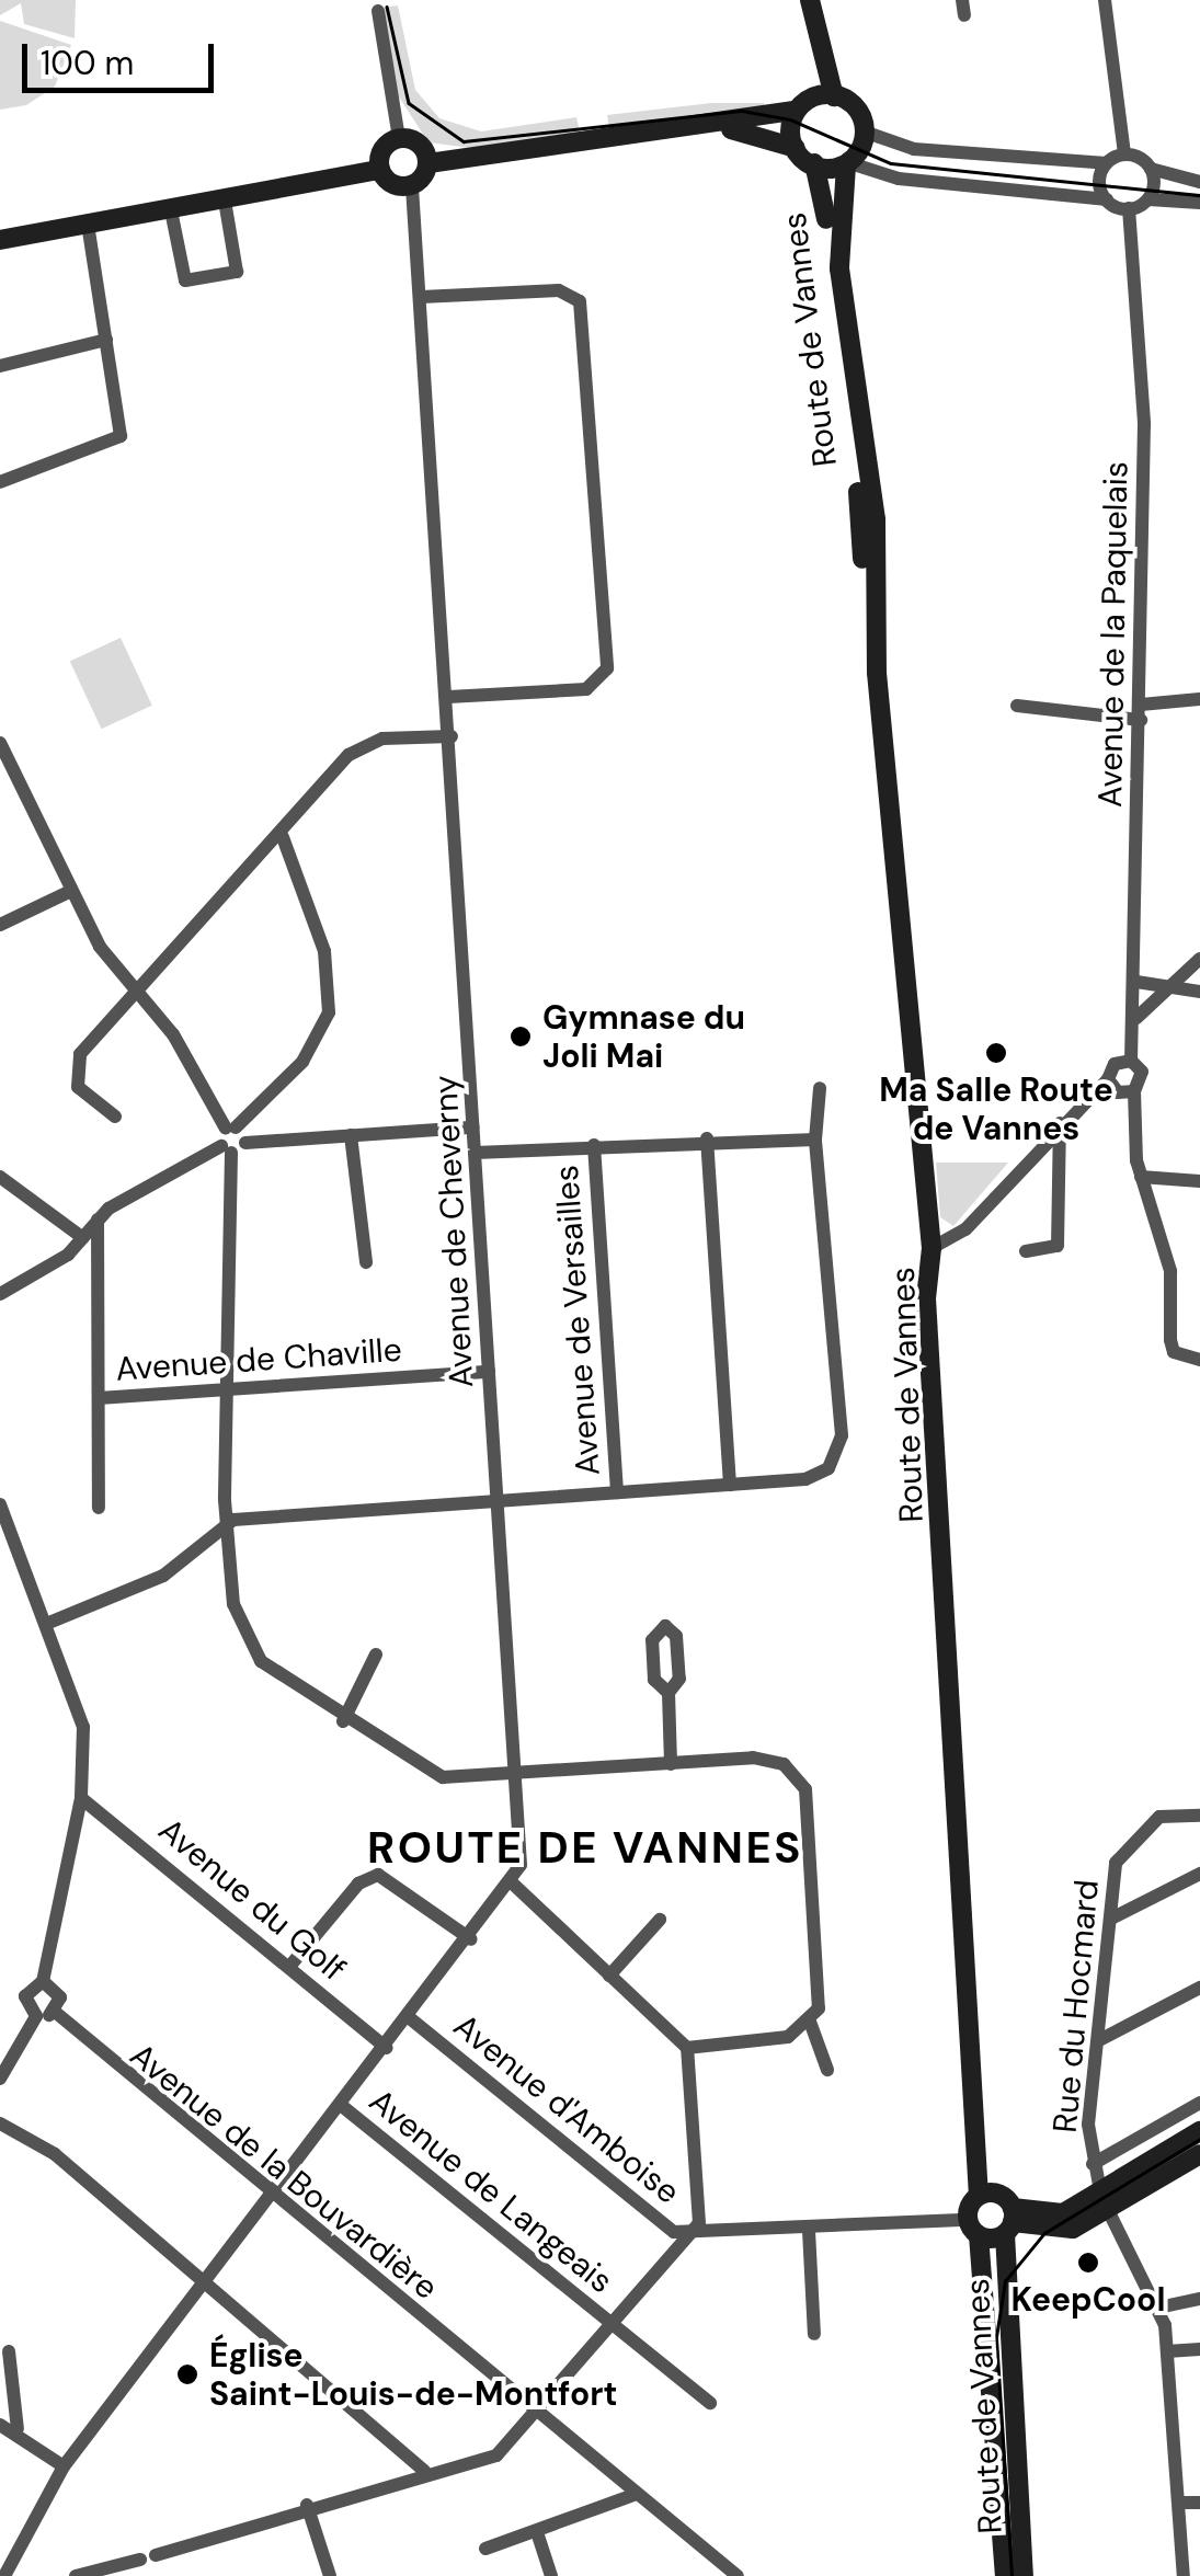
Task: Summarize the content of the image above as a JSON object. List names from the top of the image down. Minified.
{"streets":{"main road":["Route de Vannes"],"street":["Avenue de la Paquelais","Avenue de Cheverny","Avenue de Versailles","Avenue de Chaville","Avenue du Golf","Rue du Hocmard","Avenue d'Amboise","Avenue de la Bouvardière","Avenue de Langeais"]},"crossings":[["Avenue de Cheverny","Avenue de Chaville"],["Avenue de Cheverny","Avenue du Golf"],["Avenue de Cheverny","Avenue d'Amboise"],["Avenue de Cheverny","Avenue de la Bouvardière"],["Avenue de Cheverny","Avenue de Langeais"]],"districts":["ROUTE DE VANNES"],"places":["Gymnase du Joli Mai","Ma Salle Route de Vannes","KeepCool","Église Saint-Louis-de-Montfort"],"scale_bar":"100 m"}
